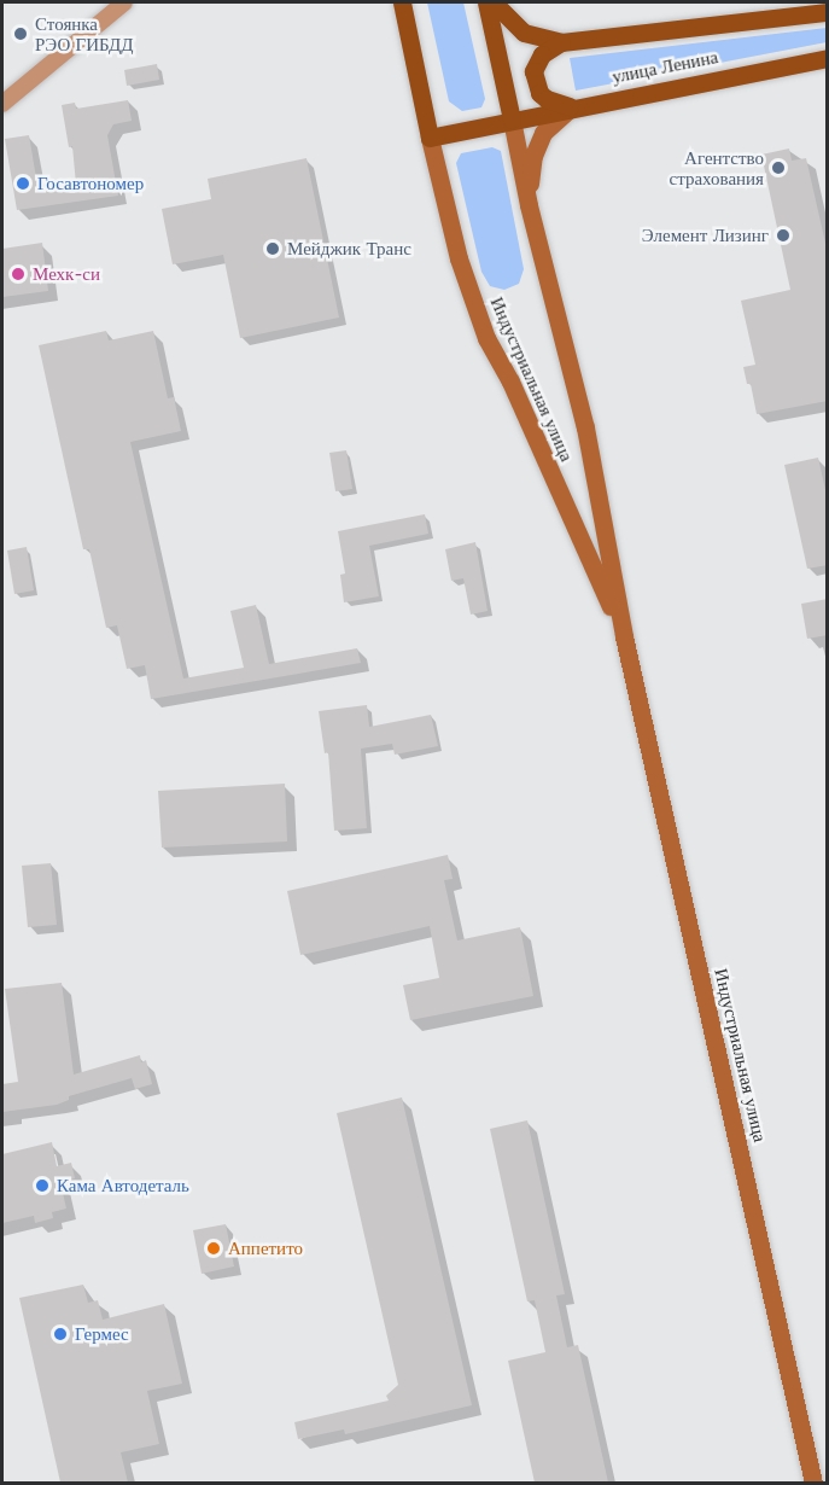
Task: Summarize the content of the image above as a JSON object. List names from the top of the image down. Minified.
{"streets":{"main road":["улица Ленина","Индустриальная улица"]},"crossings":[["улица Ленина","Индустриальная улица"]],"places":["Стоянка РЭО ГИБДД","Агентство страхования","Госавтономер","Элемент Лизинг","Мейджик Транс","Мехк-си","Кама Автодеталь","Аппетито","Гермес"]}
